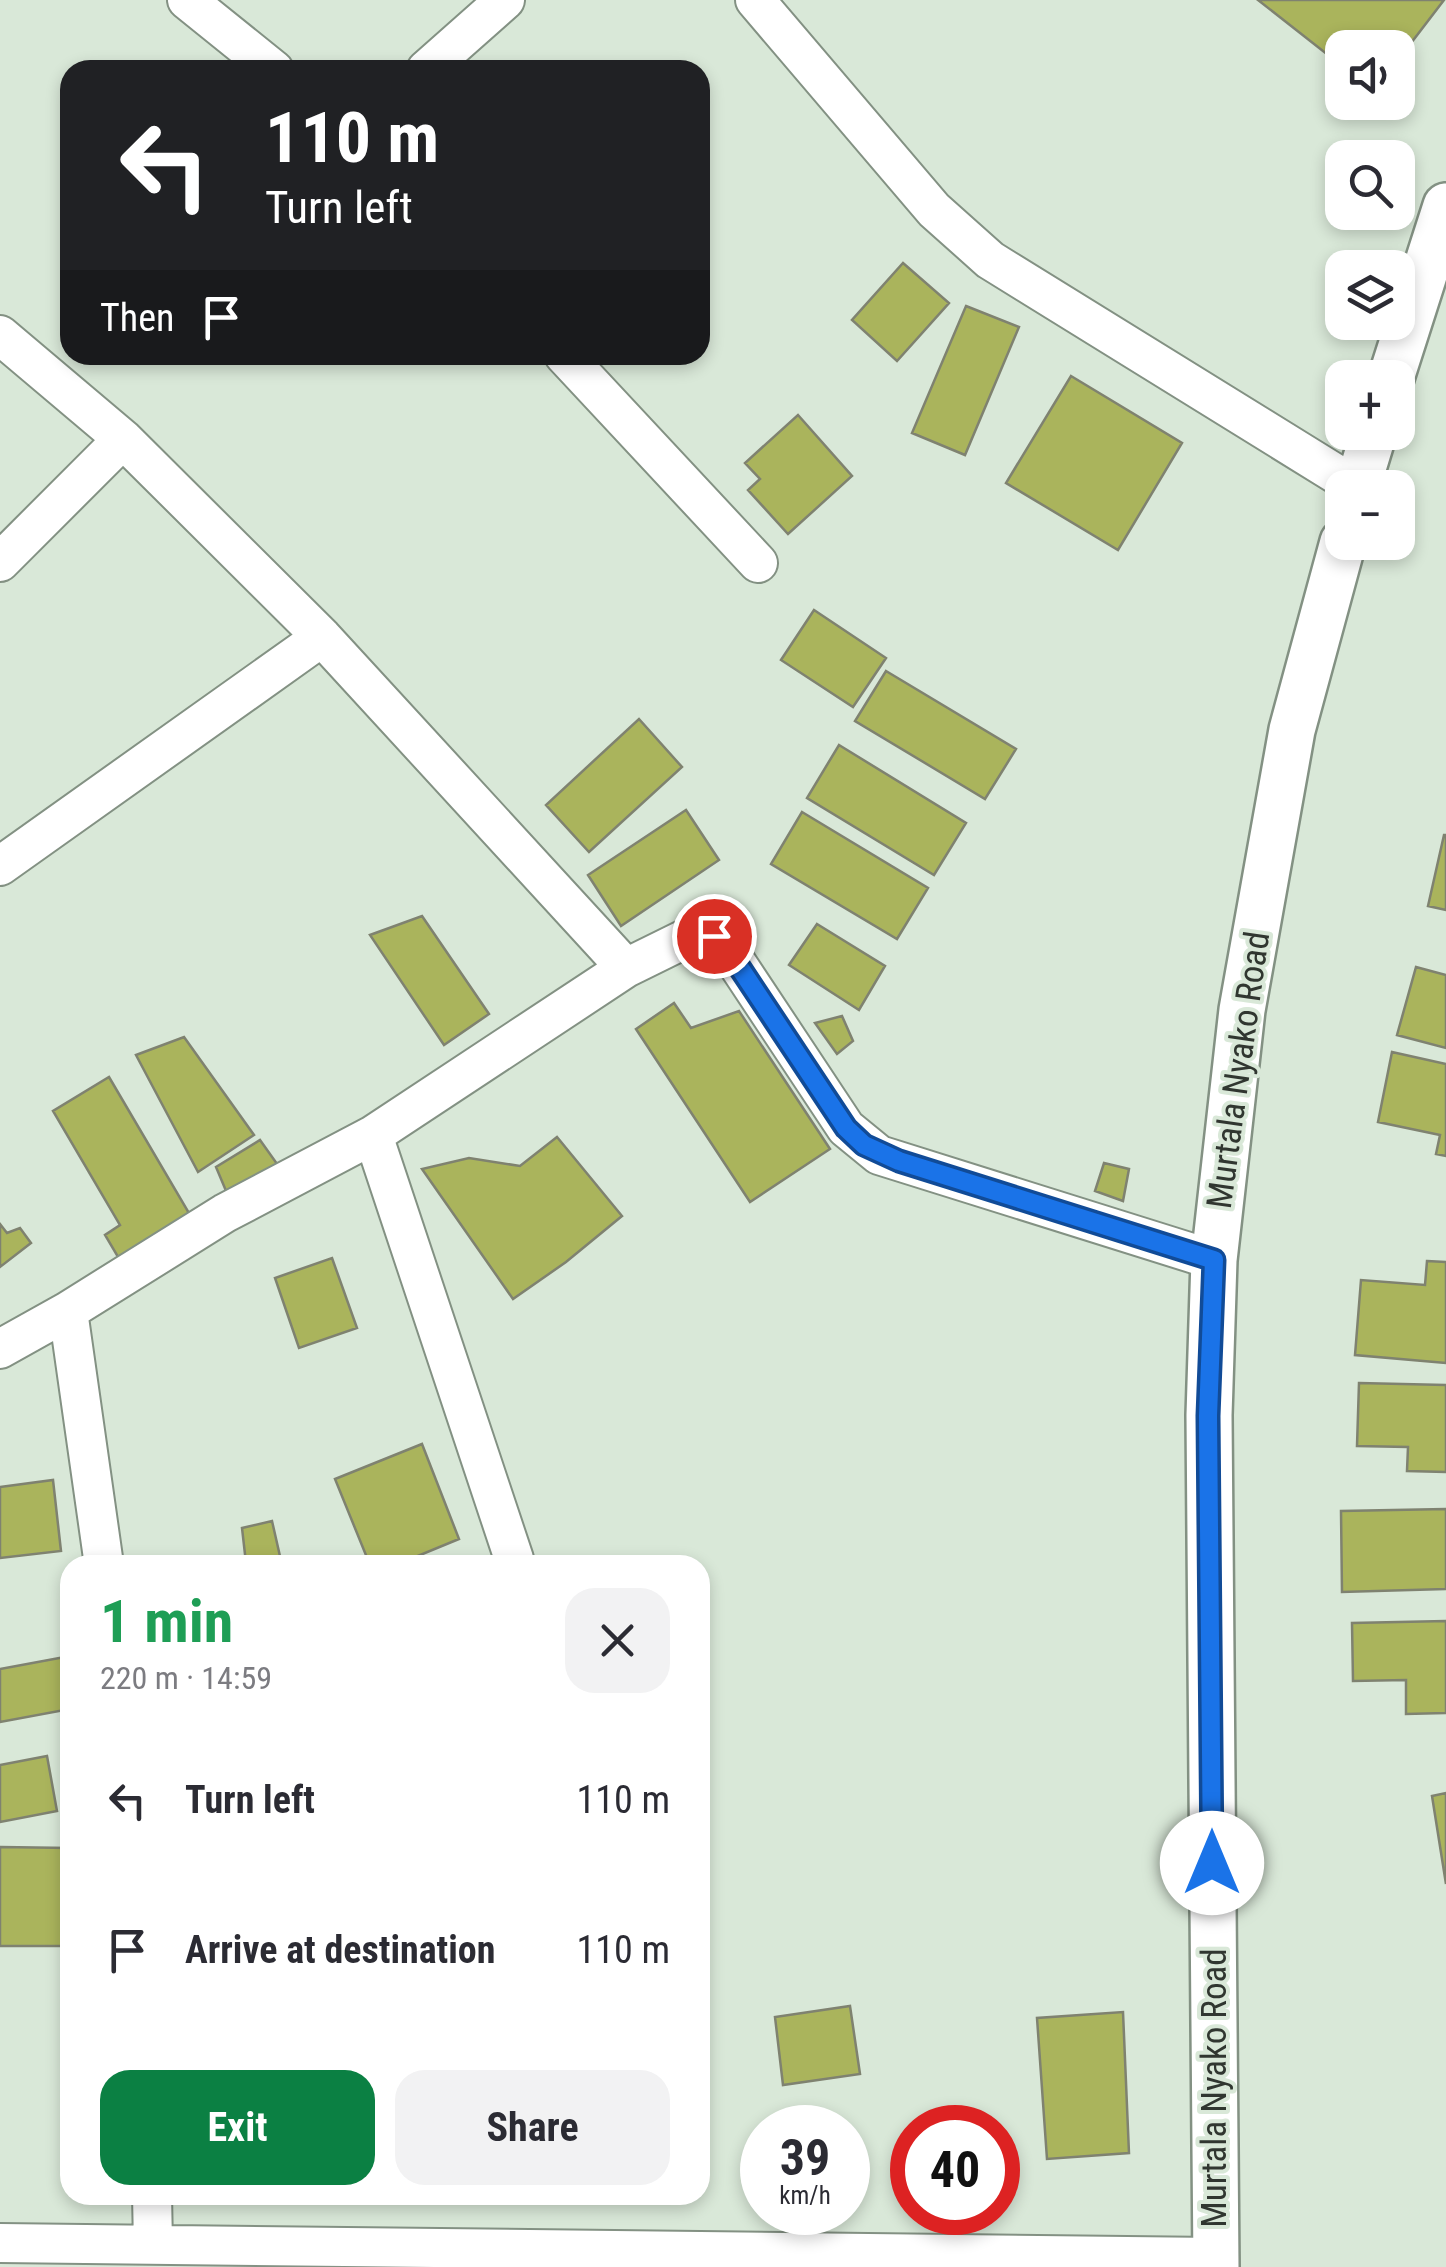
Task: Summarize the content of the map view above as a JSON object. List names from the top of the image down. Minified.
{"streets":{"street":["Murtala Nyako Road"]},"page":{"map_buttons":["+","−"],"turn":["110 m","Turn left"],"then":"Then","heading":["1 min","220 m · 14:59"],"list":[{"name":"Turn left","value":"110 m"},{"name":"Arrive at destination","value":"110 m"}],"buttons":["Exit","Share"],"speed":"39 km/h","limit":"40"}}
